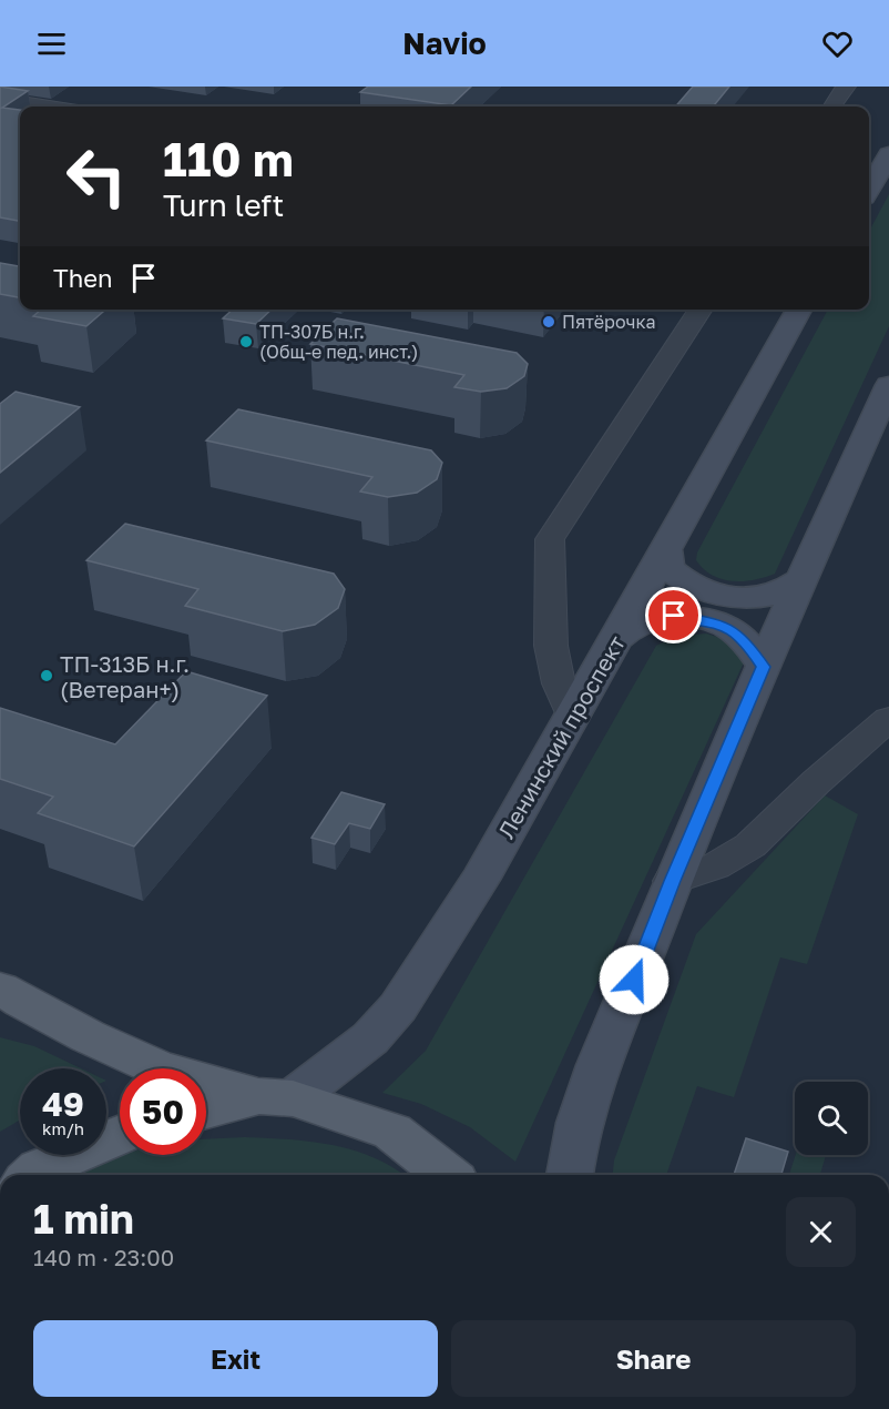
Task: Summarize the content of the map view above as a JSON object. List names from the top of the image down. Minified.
{"streets":{"main road":["Ленинский проспект"]},"places":["Пятёрочка","ТП-307Б н.г. (Общ-е пед. инст.)","ТП-313Б н.г. (Ветеран+)"],"page":{"header":"Navio","turn":["110 m","Turn left"],"then":"Then","speed":"49 km/h","limit":"50","heading":["1 min","140 m · 23:00"],"buttons":["Exit","Share"]}}
